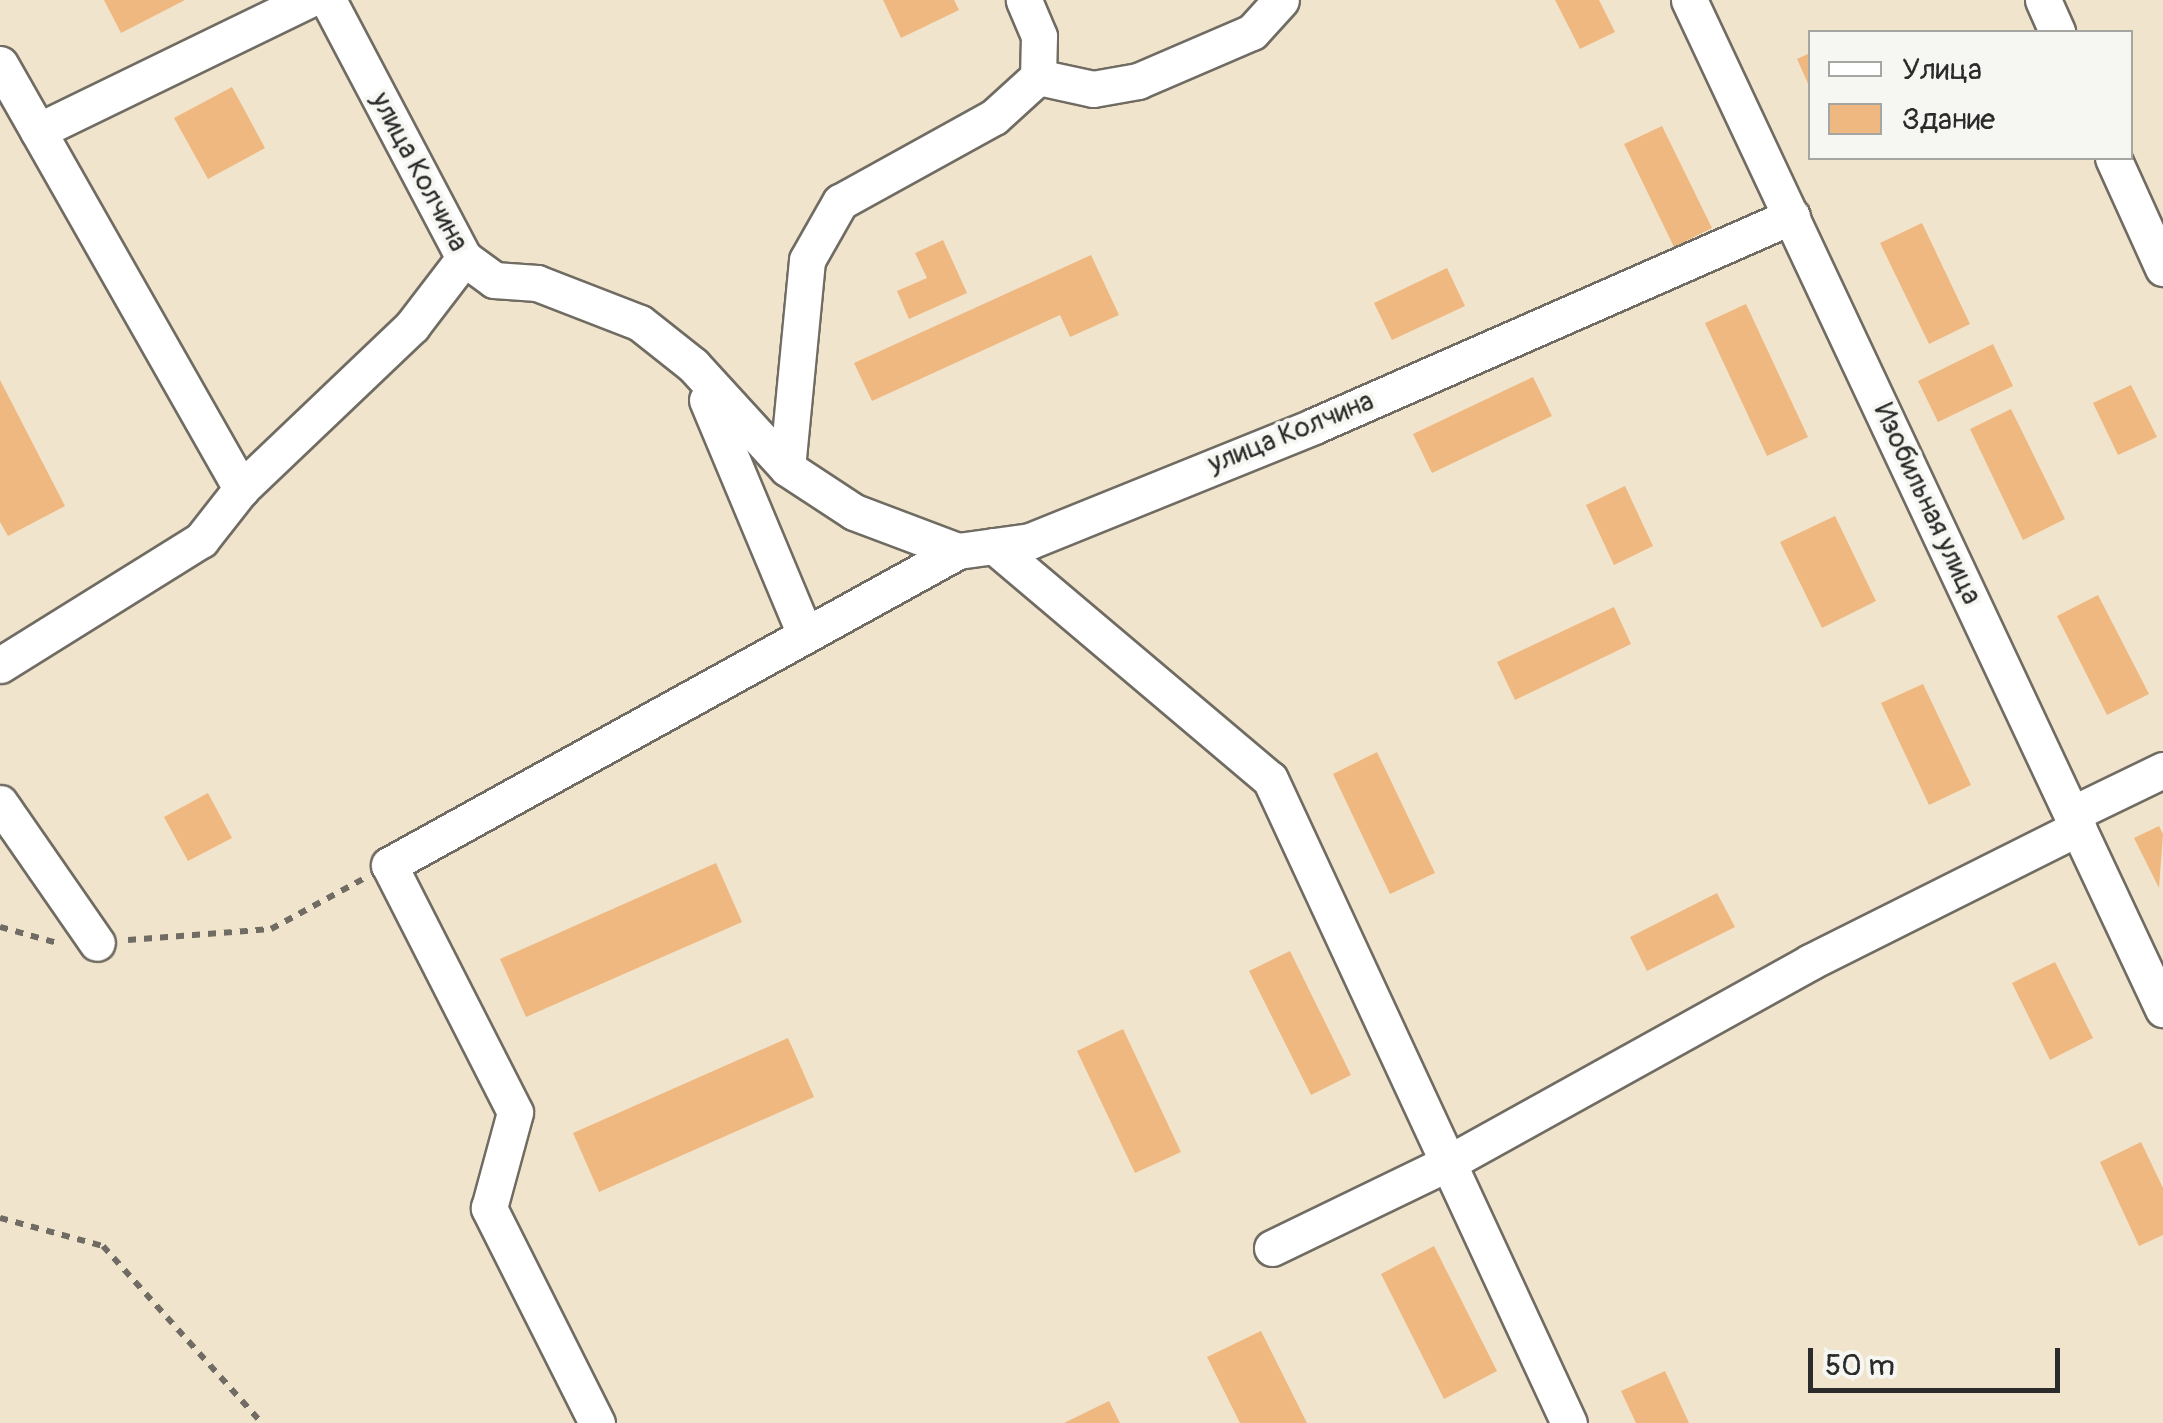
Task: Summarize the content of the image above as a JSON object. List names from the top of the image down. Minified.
{"streets":{"street":["улица Колчина","Изобильная улица"]},"crossings":[["улица Колчина","Изобильная улица"]],"legend":["Улица","Здание"],"scale_bar":"50 m"}
